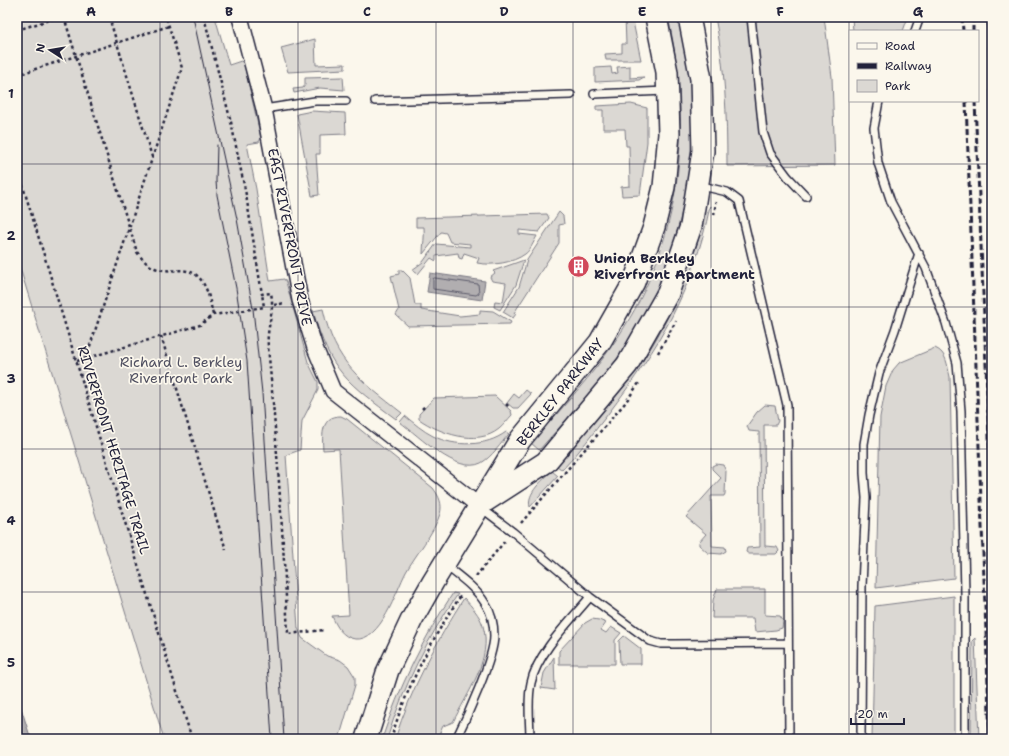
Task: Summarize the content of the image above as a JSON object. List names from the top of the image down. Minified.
{"streets":{"main road":["BERKLEY PARKWAY"],"street":["EAST RIVERFRONT DRIVE"],"path":["RIVERFRONT HERITAGE TRAIL"]},"crossings":[["EAST RIVERFRONT DRIVE","BERKLEY PARKWAY"]],"parks":["Richard L. Berkley Riverfront Park"],"places":{"building":["Union Berkley Riverfront Apartment"]},"legend":["Road","Railway","Park"],"scale_bar":"20 m","north":"left","grid":{"columns":["A","B","C","D","E","F","G"],"rows":["1","2","3","4","5"]}}
